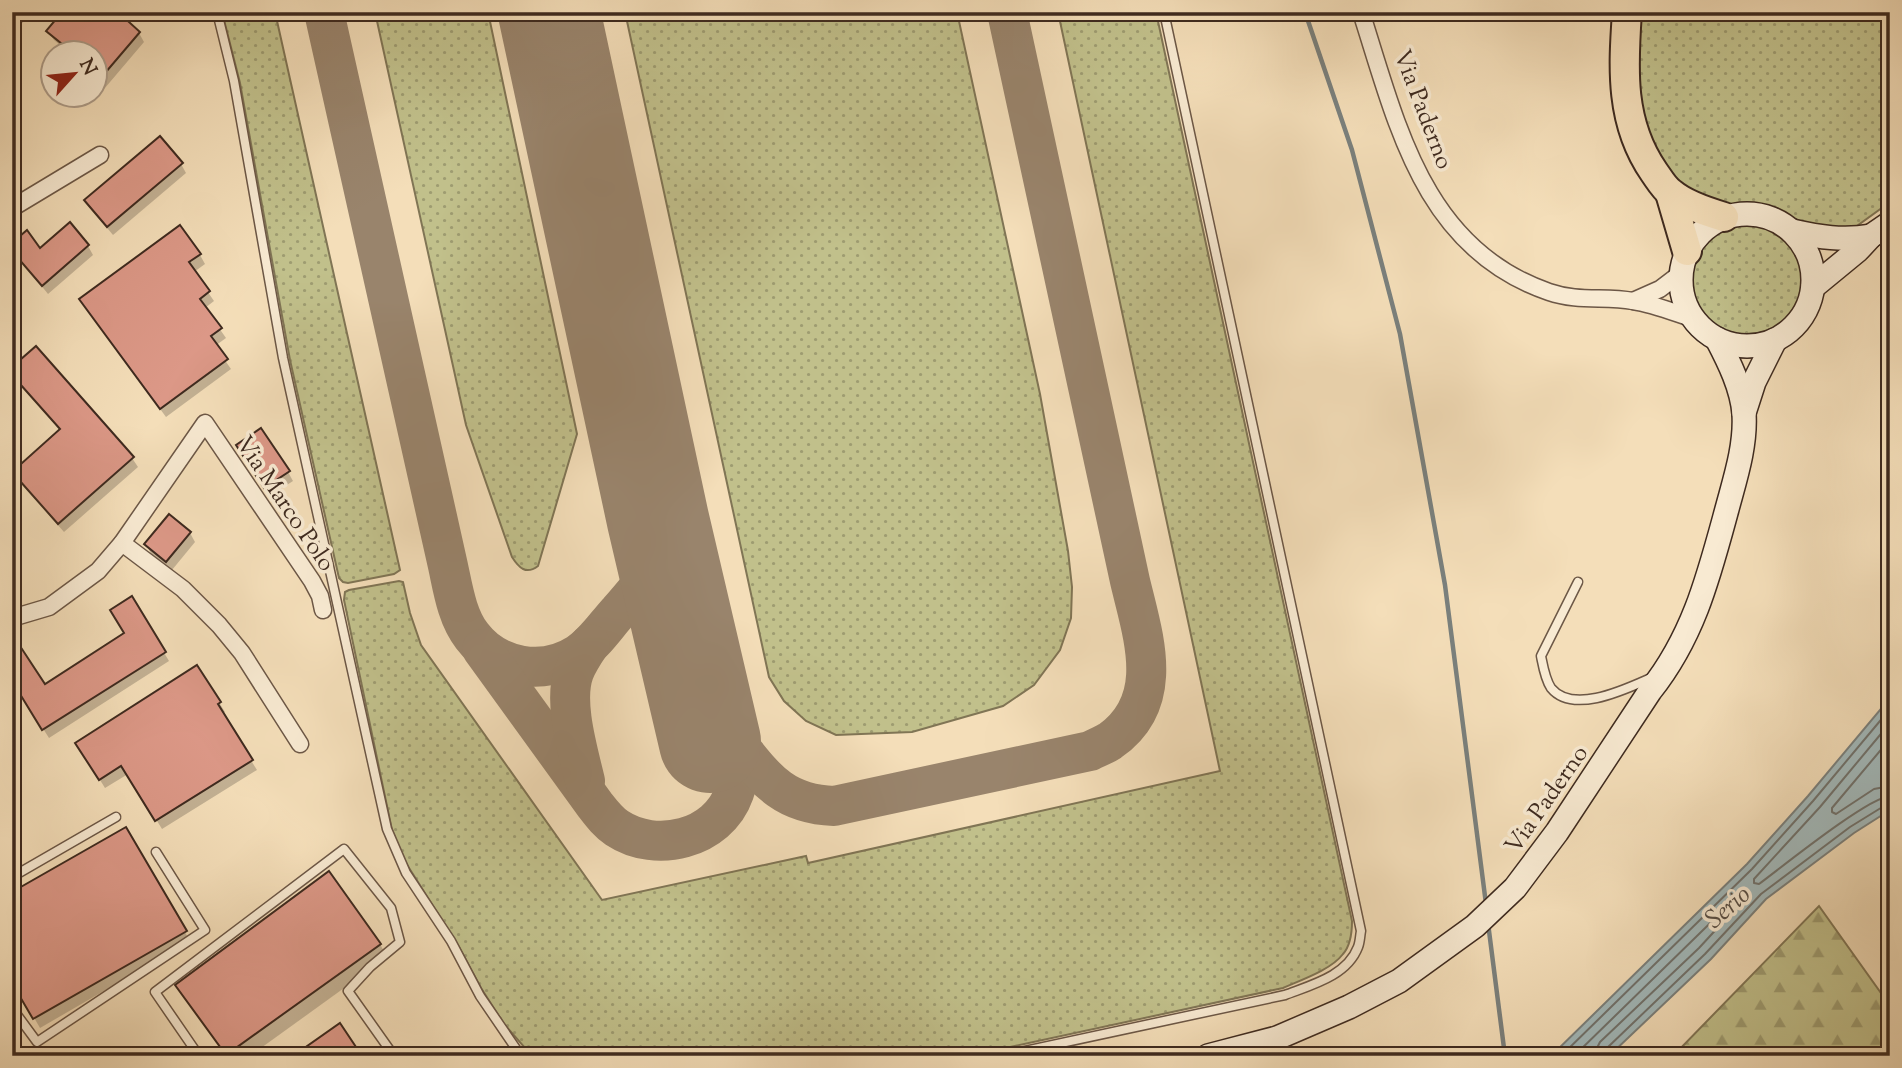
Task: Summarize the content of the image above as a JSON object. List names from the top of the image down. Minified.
{"streets":{"street":["Via Paderno","Via Marco Polo"]},"water":["Serio"],"north":"top right"}
